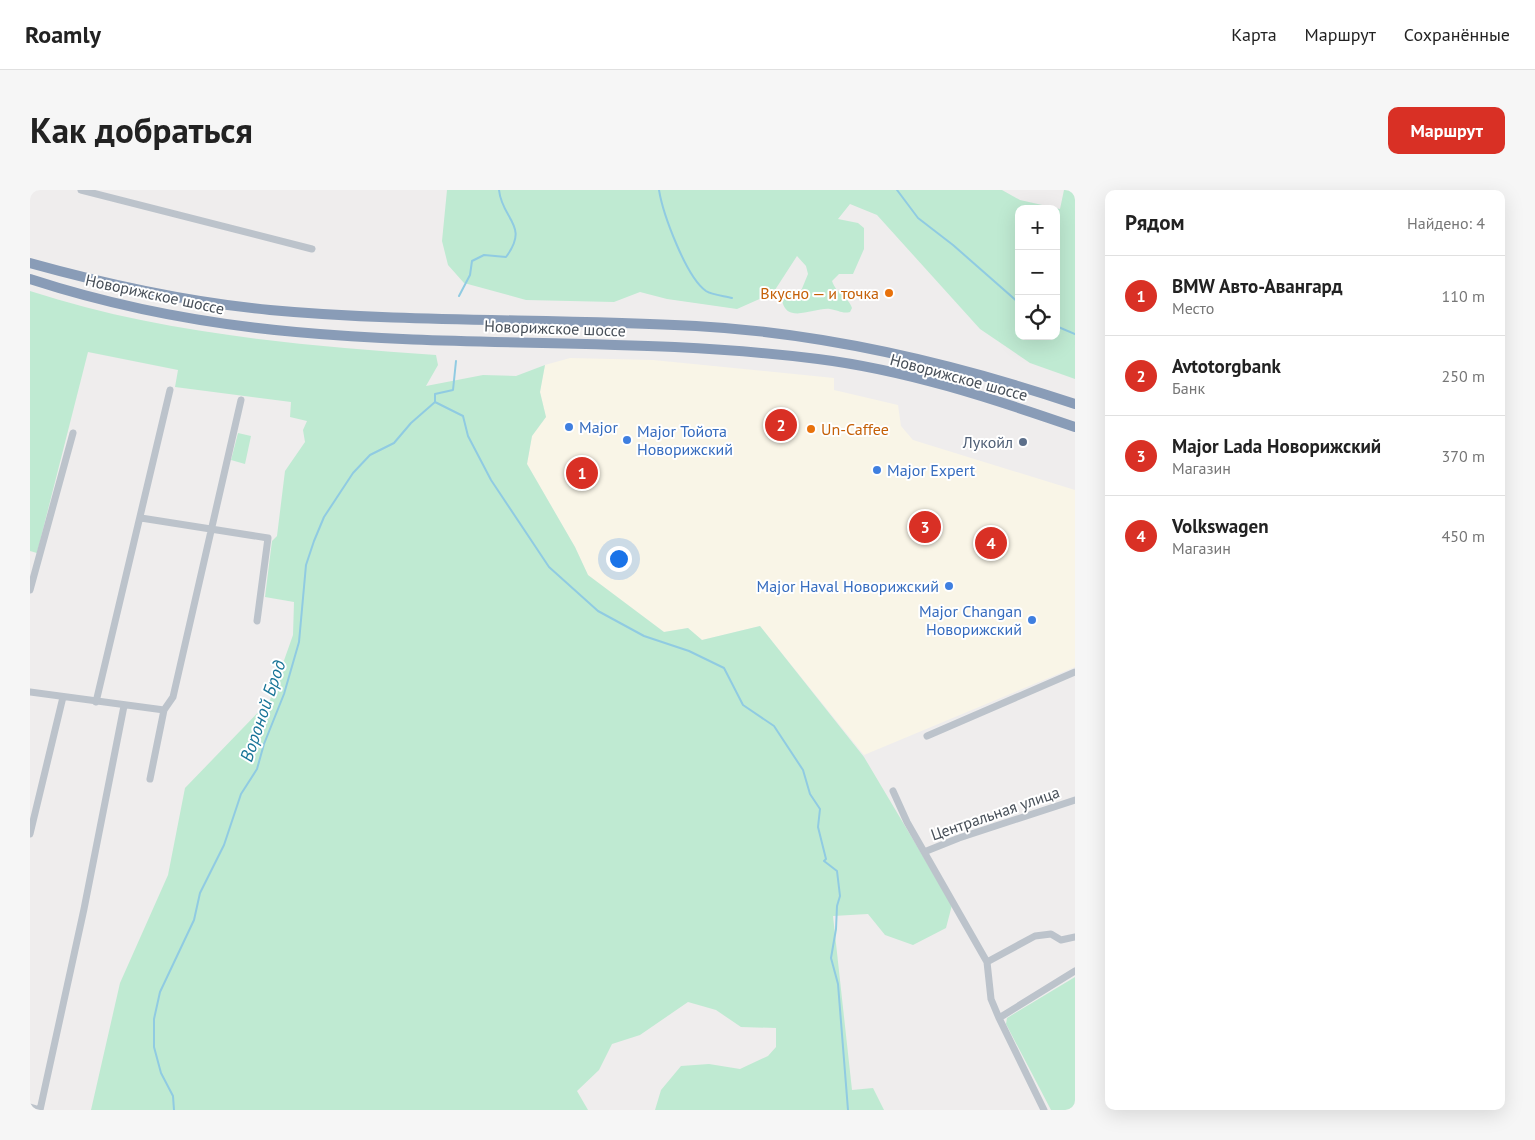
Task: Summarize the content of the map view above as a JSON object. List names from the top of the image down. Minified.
{"streets":{"highway":["Новорижское шоссе"],"street":["Центральная улица"]},"water":["Вороной Брод"],"places":["Вкусно — и точка","Major","Un-Caffee","Major Тойота Новорижский","Лукойл","Major Expert","Major Haval Новорижский","Major Changan Новорижский"],"page":{"header":"Roamly","nav":["Карта","Маршрут","Сохранённые"],"title":"Как добраться","buttons":"Маршрут","heading":["Рядом","Найдено: 4"],"map_buttons":["+","−"],"list":[{"mark":"1","name":"BMW Авто-Авангард","note":"Место","value":"110 m"},{"mark":"2","name":"Avtotorgbank","note":"Банк","value":"250 m"},{"mark":"3","name":"Major Lada Новорижский","note":"Магазин","value":"370 m"},{"mark":"4","name":"Volkswagen","note":"Магазин","value":"450 m"}],"pins":["2","1","3","4"]}}
